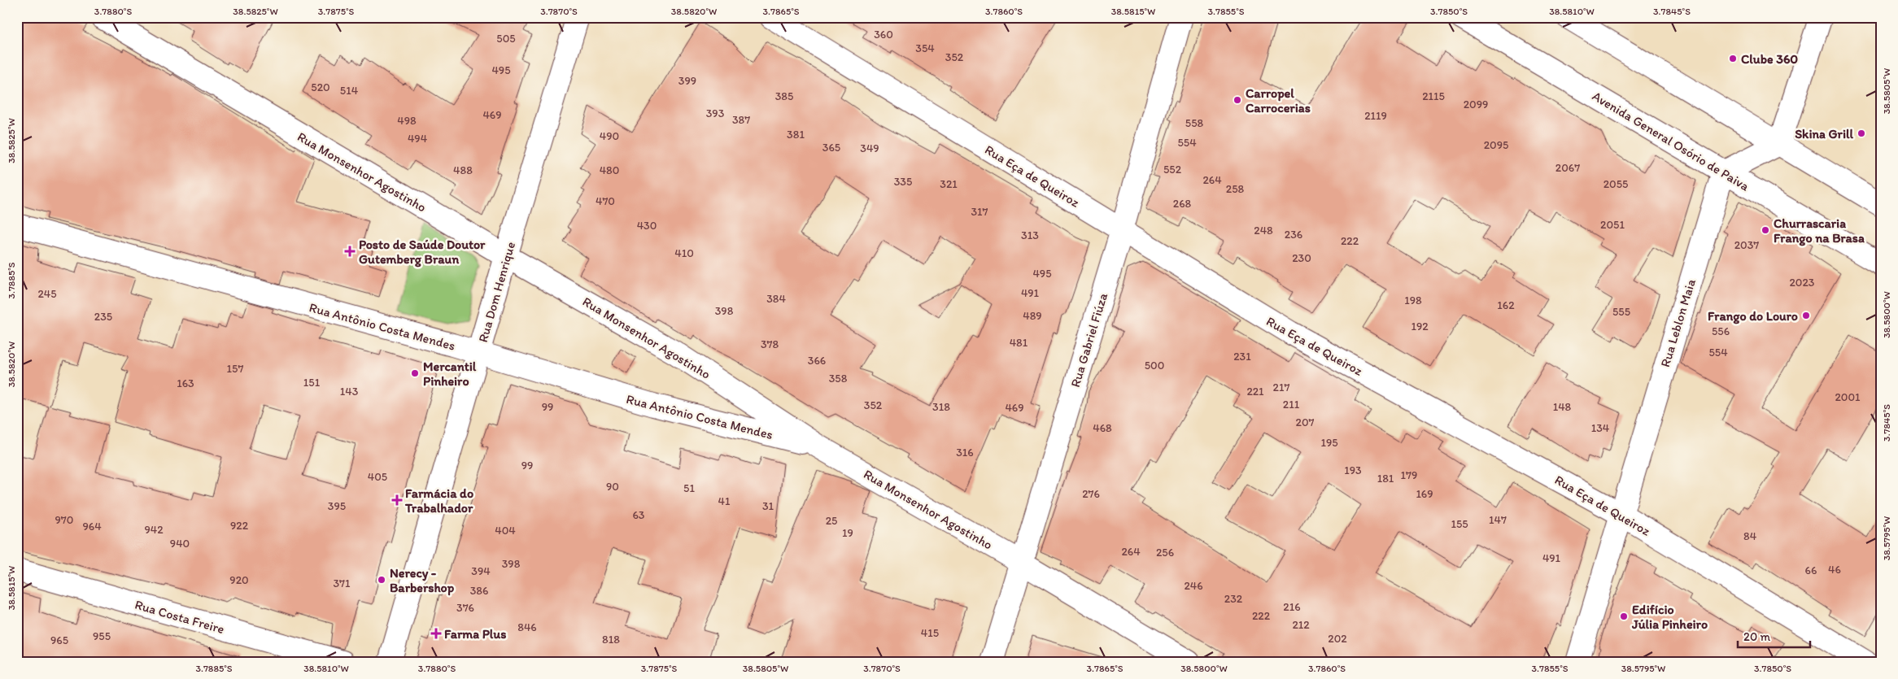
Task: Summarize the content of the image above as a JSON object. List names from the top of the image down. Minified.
{"streets":{"street":["Avenida General Osório de Paiva","Rua Monsenhor Agostinho","Rua Eça de Queiroz","Rua Dom Henrique","Rua Leblon Maia","Rua Antônio Costa Mendes","Rua Gabriel Fiúza","Rua Costa Freire"]},"crossings":[["Avenida General Osório de Paiva","Rua Leblon Maia"],["Rua Monsenhor Agostinho","Rua Dom Henrique"],["Rua Monsenhor Agostinho","Rua Antônio Costa Mendes"],["Rua Monsenhor Agostinho","Rua Gabriel Fiúza"],["Rua Eça de Queiroz","Rua Leblon Maia"],["Rua Eça de Queiroz","Rua Gabriel Fiúza"],["Rua Dom Henrique","Rua Antônio Costa Mendes"]],"places":{"other":["Clube 360","Carropel Carrocerias","Skina Grill","Churrascaria Frango na Brasa","Frango do Louro","Mercantil Pinheiro","Nerecy - Barbershop","Edifício Júlia Pinheiro"],"health":["Posto de Saúde Doutor Gutemberg Braun","Farmácia do Trabalhador","Farma Plus"]},"house_numbers":["360","505","354","352","495","399","520","514","385","2115","2099","393","469","2119","387","498","558","381","490","494","554","2095","365","349","2067","552","488","480","264","335","321","2055","258","470","268","317","2051","430","248","236","313","222","2037","410","230","495","2023","491","245","384","198","162","398","555","489","235","192","556","481","378","554","231","366","500","157","358","151","163","217","143","221","2001","211","352","99","318","148","469","207","468","134","195","316","99","193","179","405","181","90","51","276","169","41","395","31","63","970","147","25","155","922","964","942","404","19","84","940","264","256","491","398","46","66","394","920","371","246","386","232","216","376","222","212","846","415","955","202","818","965"],"scale_bar":"20 m","coordinates":["3.7880°S","38.5825°W","3.7875°S","3.7870°S","38.5820°W","3.7865°S","3.7860°S","38.5815°W","3.7855°S","3.7850°S","38.5810°W","3.7845°S","38.5805°W","3.7885°S","38.5800°W","38.5795°W"]}
